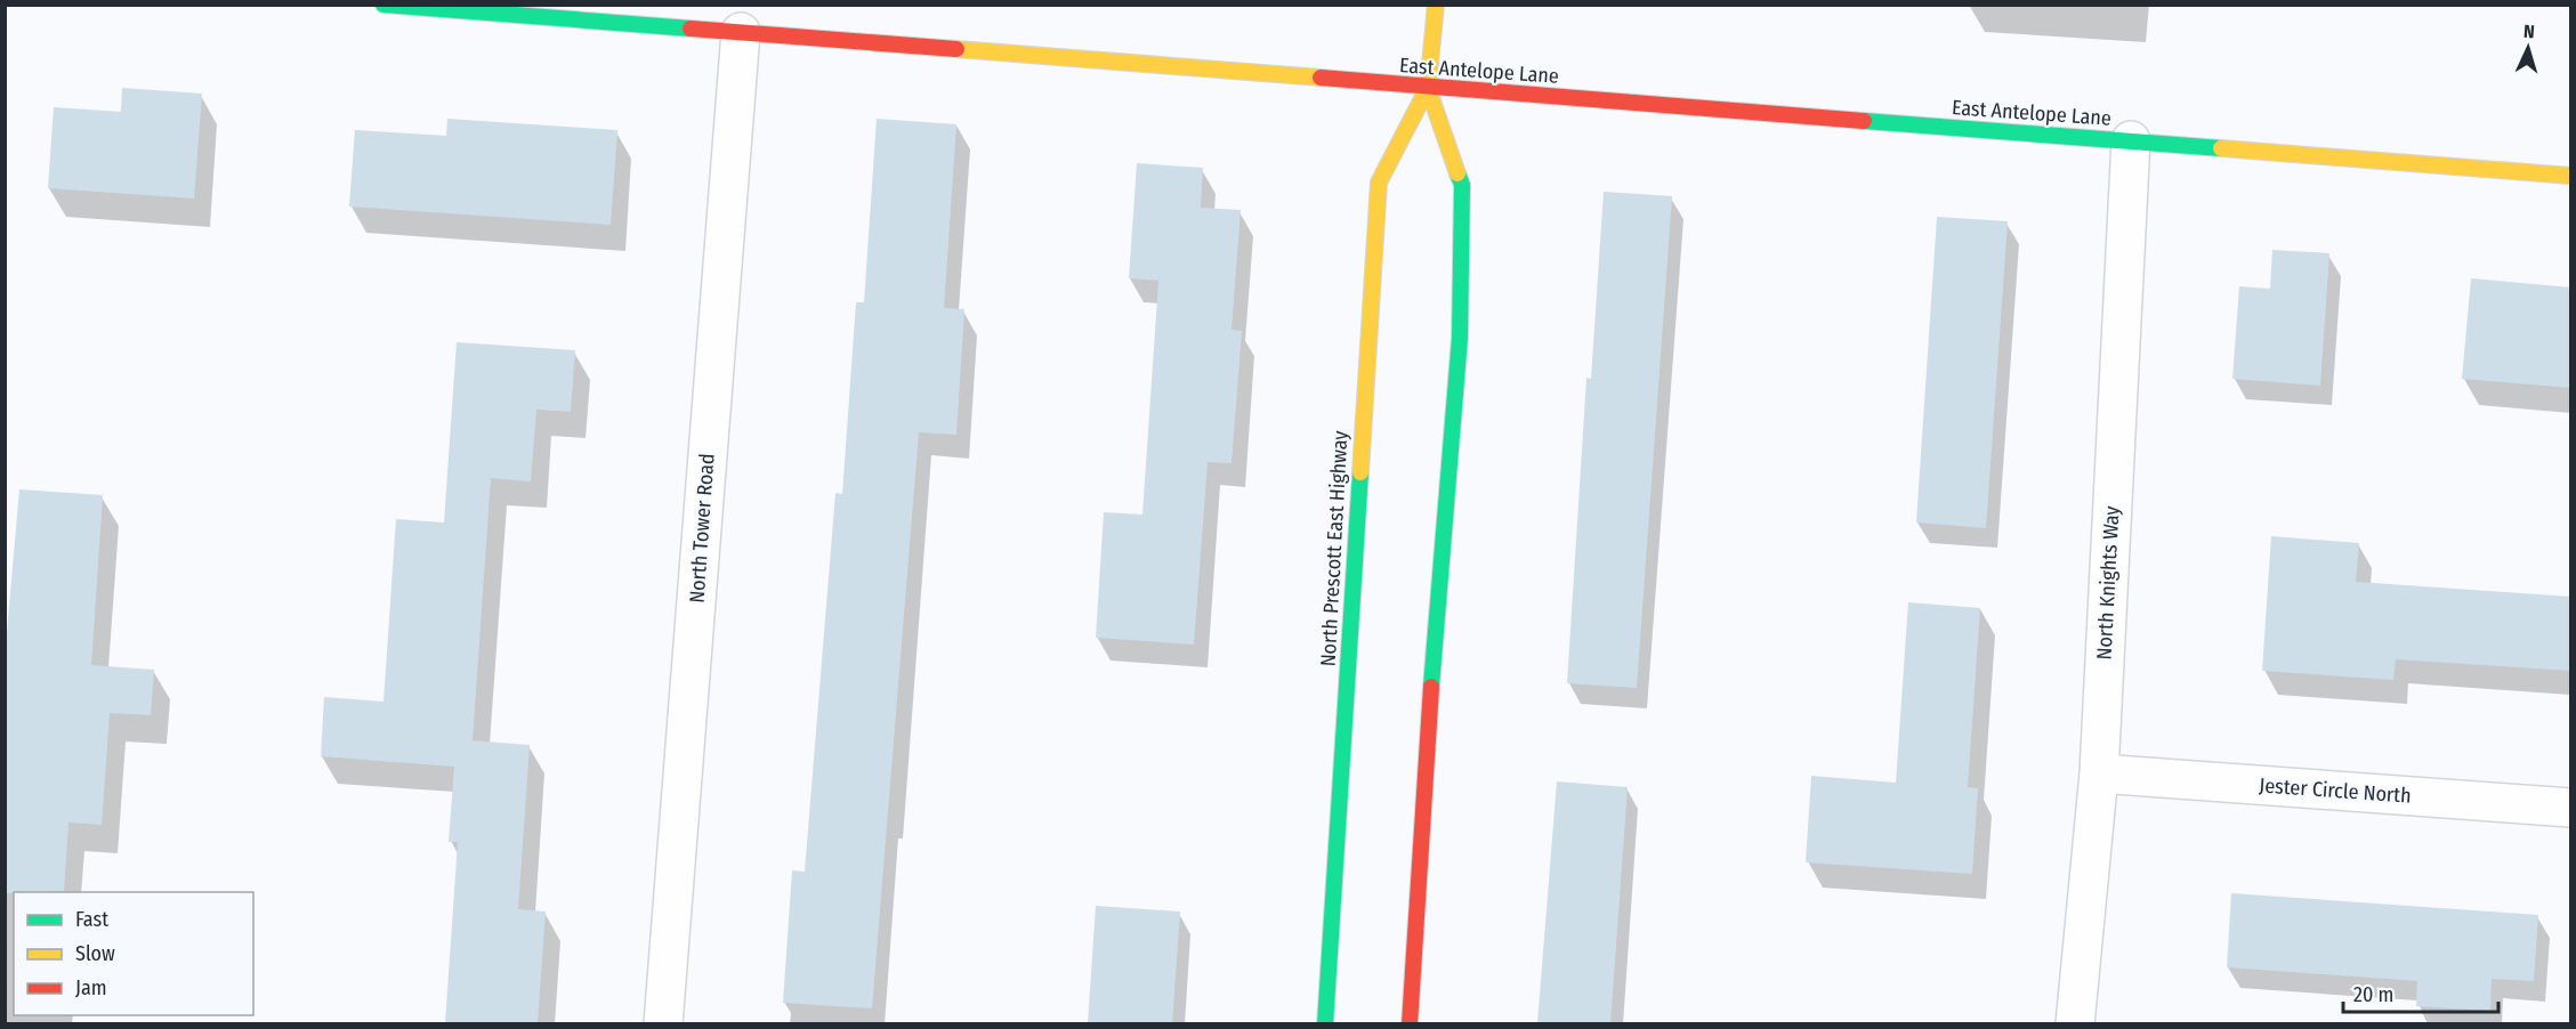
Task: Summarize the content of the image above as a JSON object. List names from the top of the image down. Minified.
{"streets":{"street":["East Antelope Lane","North Tower Road","North Prescott East Highway","North Knights Way","Jester Circle North"]},"crossings":[["East Antelope Lane","North Tower Road"],["East Antelope Lane","North Prescott East Highway"],["East Antelope Lane","North Knights Way"],["North Knights Way","Jester Circle North"]],"legend":["Fast","Slow","Jam"],"scale_bar":"20 m","north":"top"}
